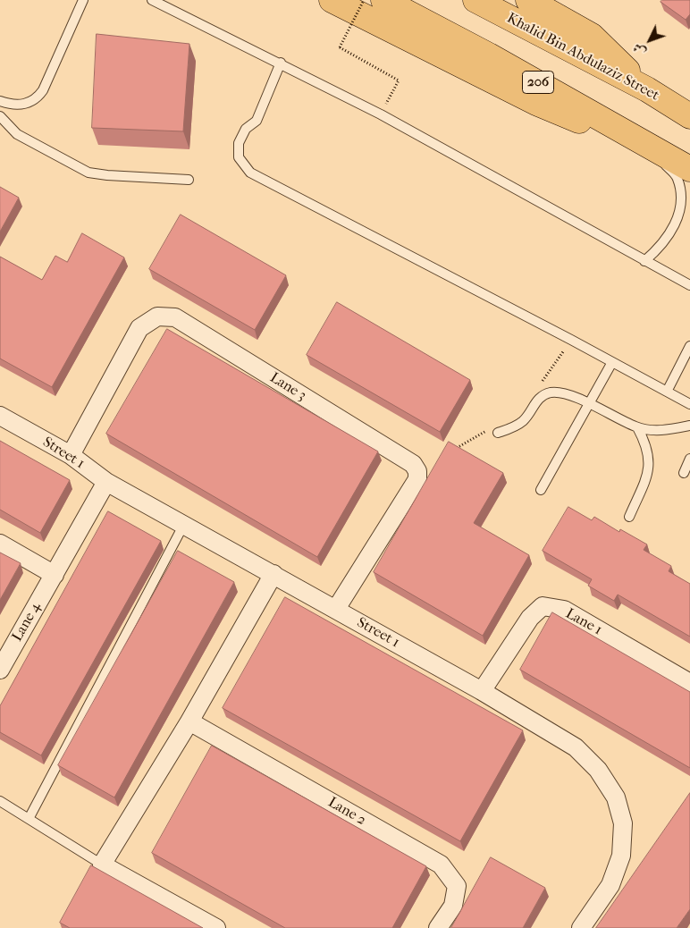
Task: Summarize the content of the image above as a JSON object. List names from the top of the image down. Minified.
{"streets":{"main road":["Khalid Bin Abdulaziz Street","206"],"street":["Lane 3","Street 1","Lane 4","Lane 1","Lane 2"]},"crossings":[["Lane 3","Street 1"],["Street 1","Lane 4"],["Street 1","Lane 1"]],"north":"bottom left"}
